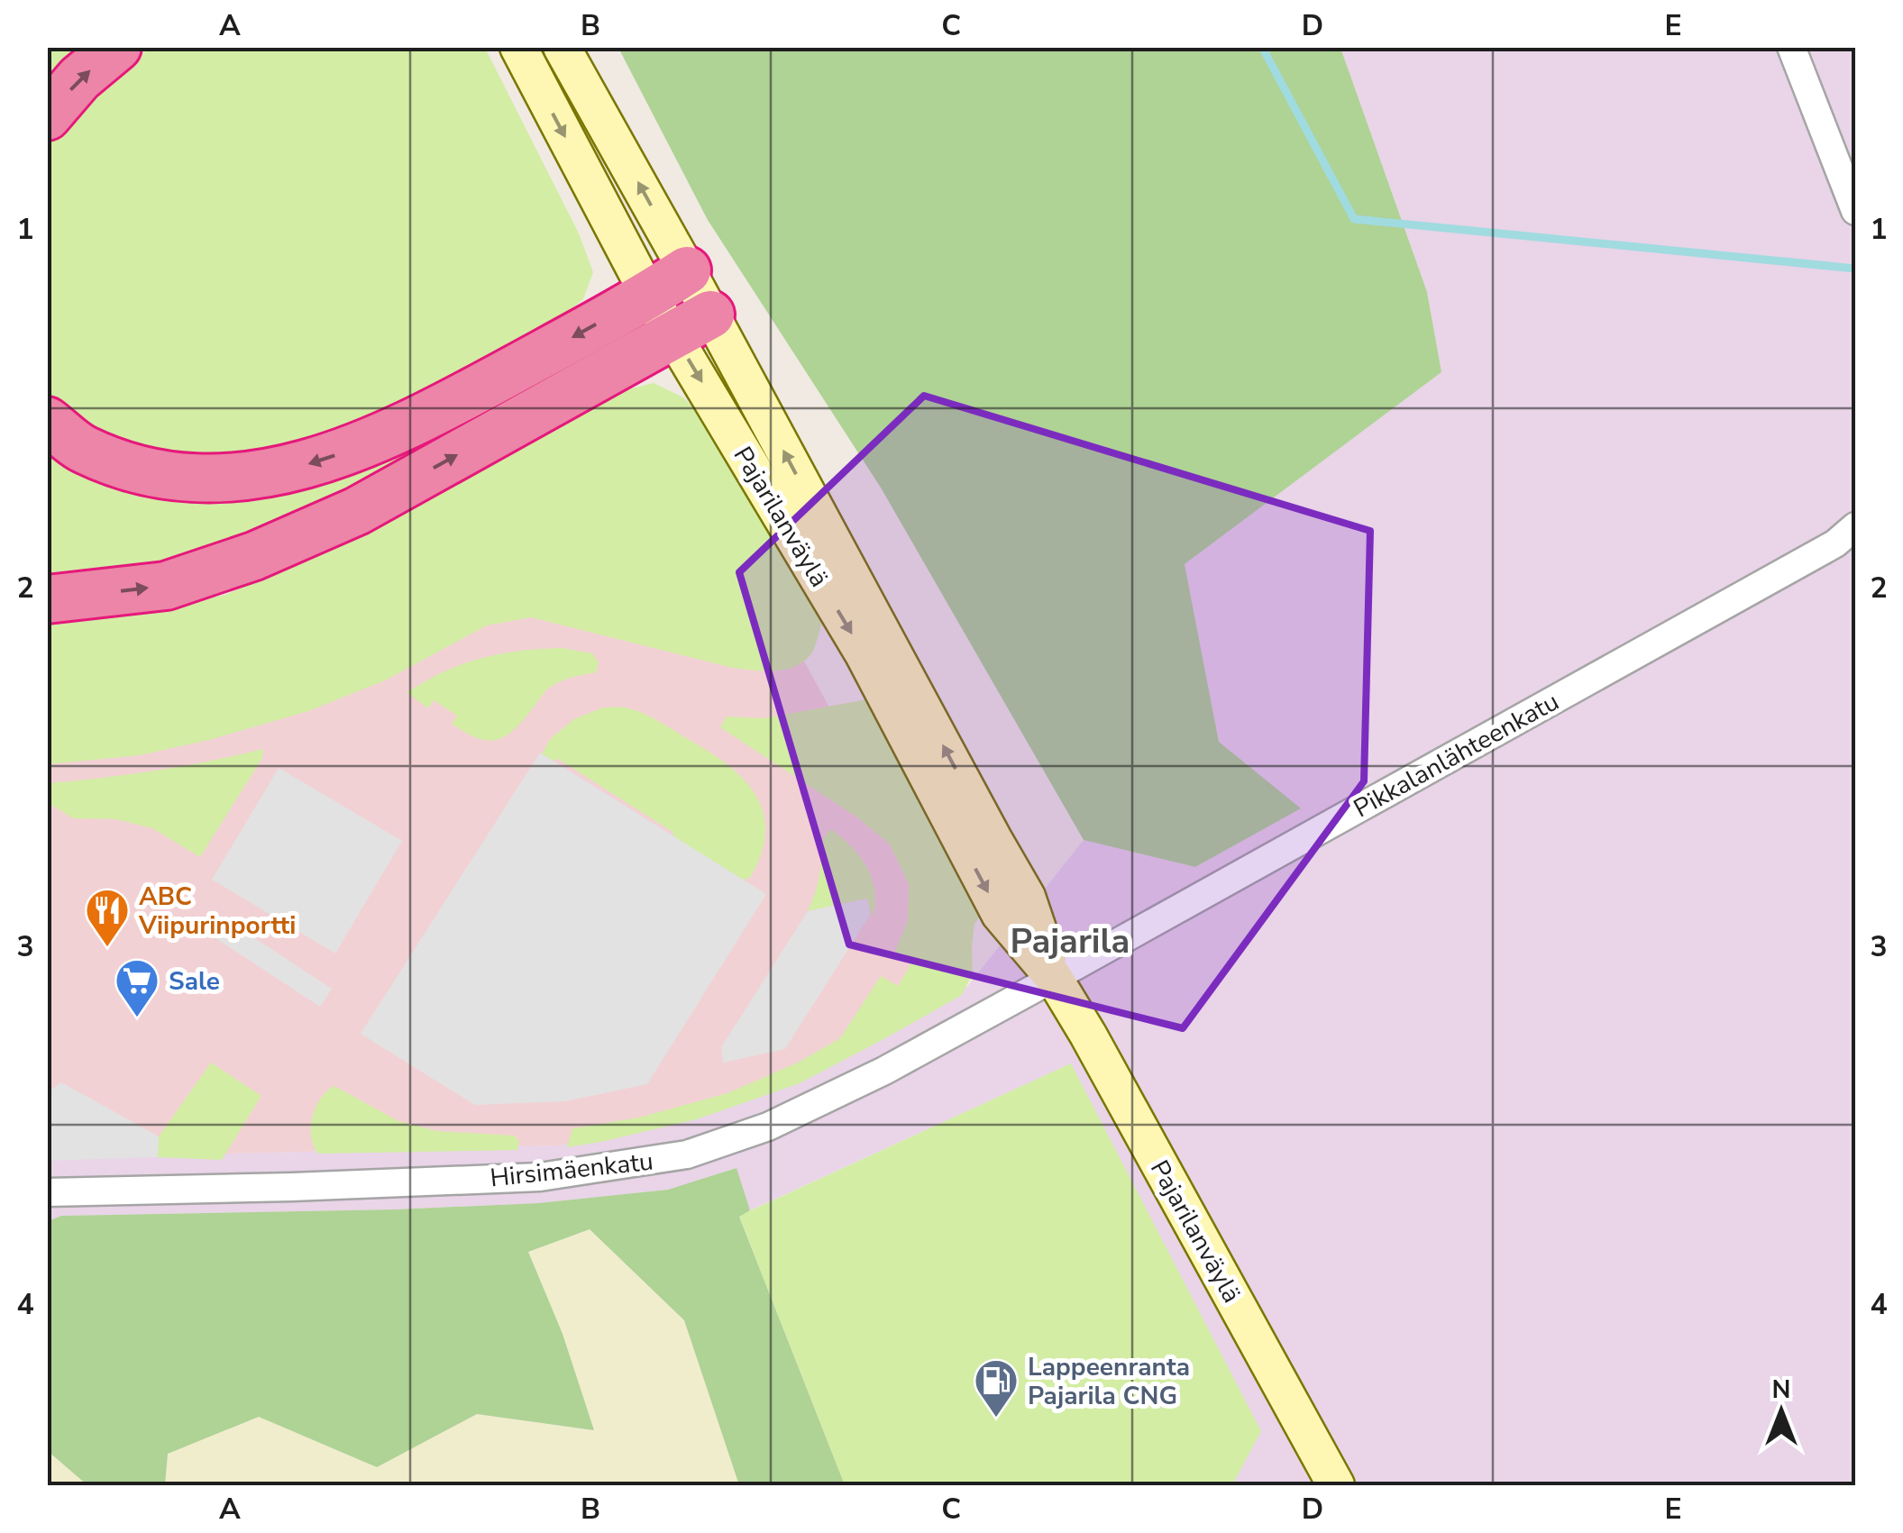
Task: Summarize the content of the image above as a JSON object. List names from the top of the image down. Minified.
{"streets":{"main road":["Pajarilanväylä"],"street":["Pikkalanlähteenkatu","Hirsimäenkatu"]},"crossings":[["Pajarilanväylä","Pikkalanlähteenkatu"],["Pajarilanväylä","Hirsimäenkatu"],["Pikkalanlähteenkatu","Hirsimäenkatu"]],"districts":["Pajarila"],"places":{"restaurant":["ABC Viipurinportti"],"supermarket":["Sale"],"fuel station":["Lappeenranta Pajarila CNG"]},"north":"top","grid":{"columns":["A","B","C","D","E"],"rows":["1","2","3","4"]}}
